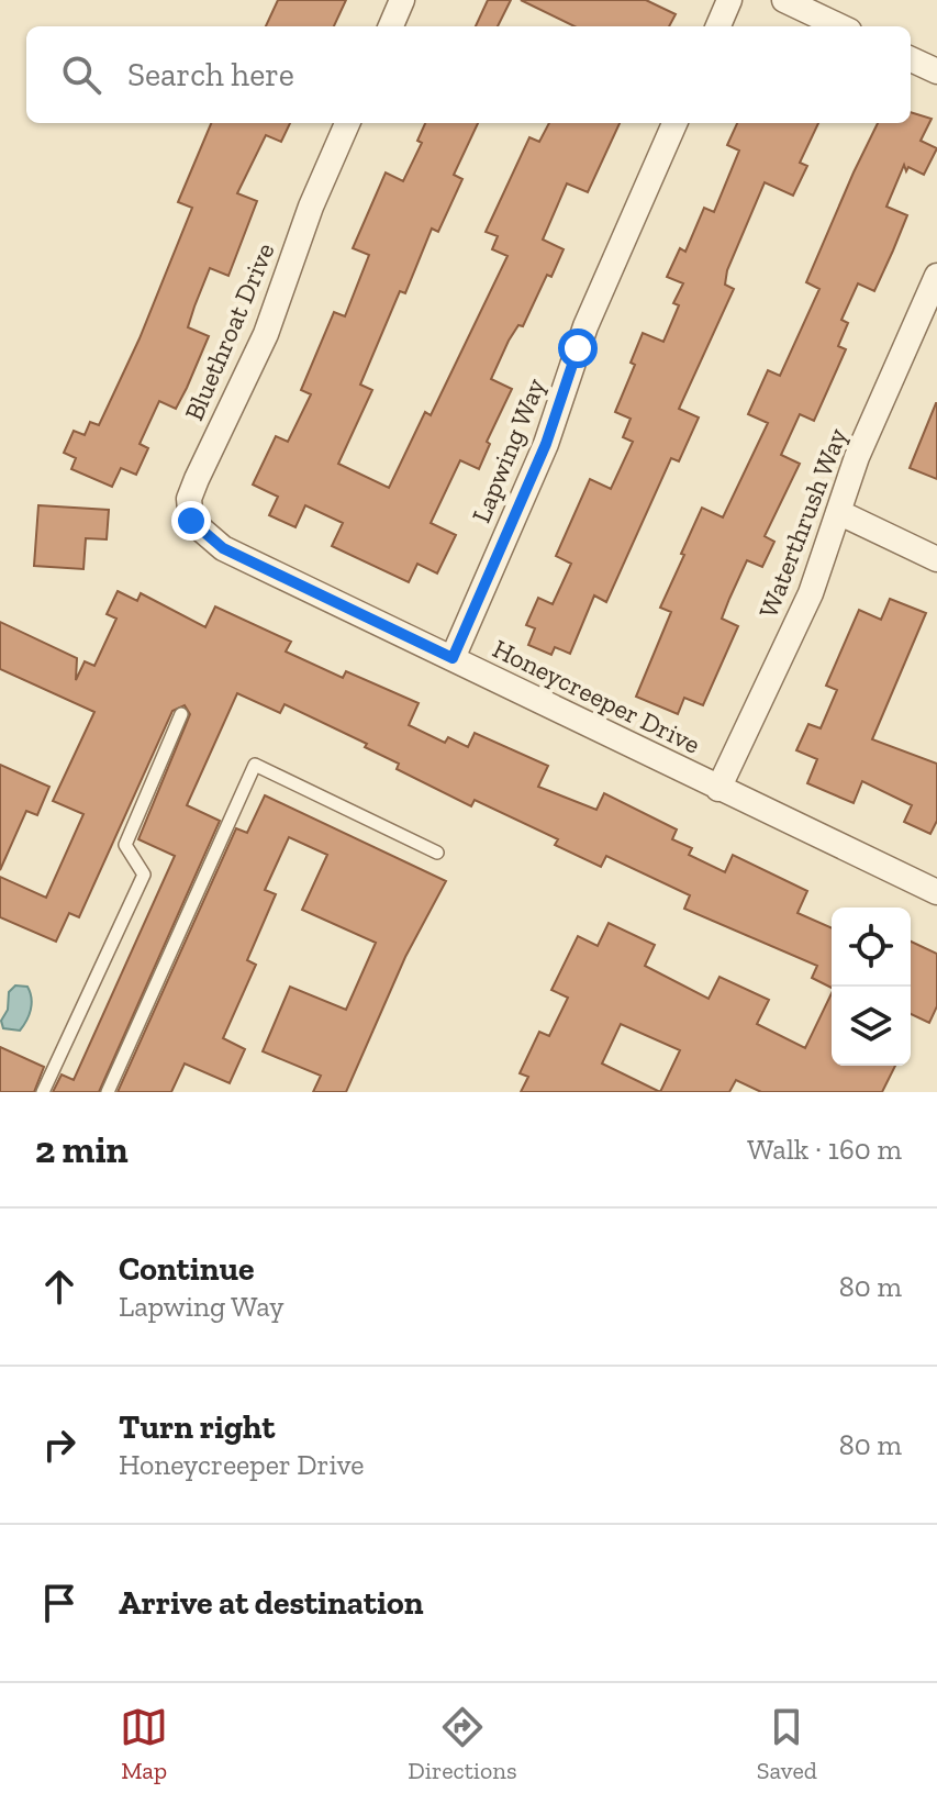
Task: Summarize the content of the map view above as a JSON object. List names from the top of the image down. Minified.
{"streets":{"street":["Bluethroat Drive","Lapwing Way","Waterthrush Way","Honeycreeper Drive"]},"crossings":[["Bluethroat Drive","Honeycreeper Drive"],["Lapwing Way","Honeycreeper Drive"],["Waterthrush Way","Honeycreeper Drive"]],"page":{"search":"Search here","heading":["2 min","Walk · 160 m"],"list":[["Continue","Lapwing Way","80 m"],["Turn right","Honeycreeper Drive","80 m"],"Arrive at destination"],"nav":["Map","Directions","Saved"]}}
